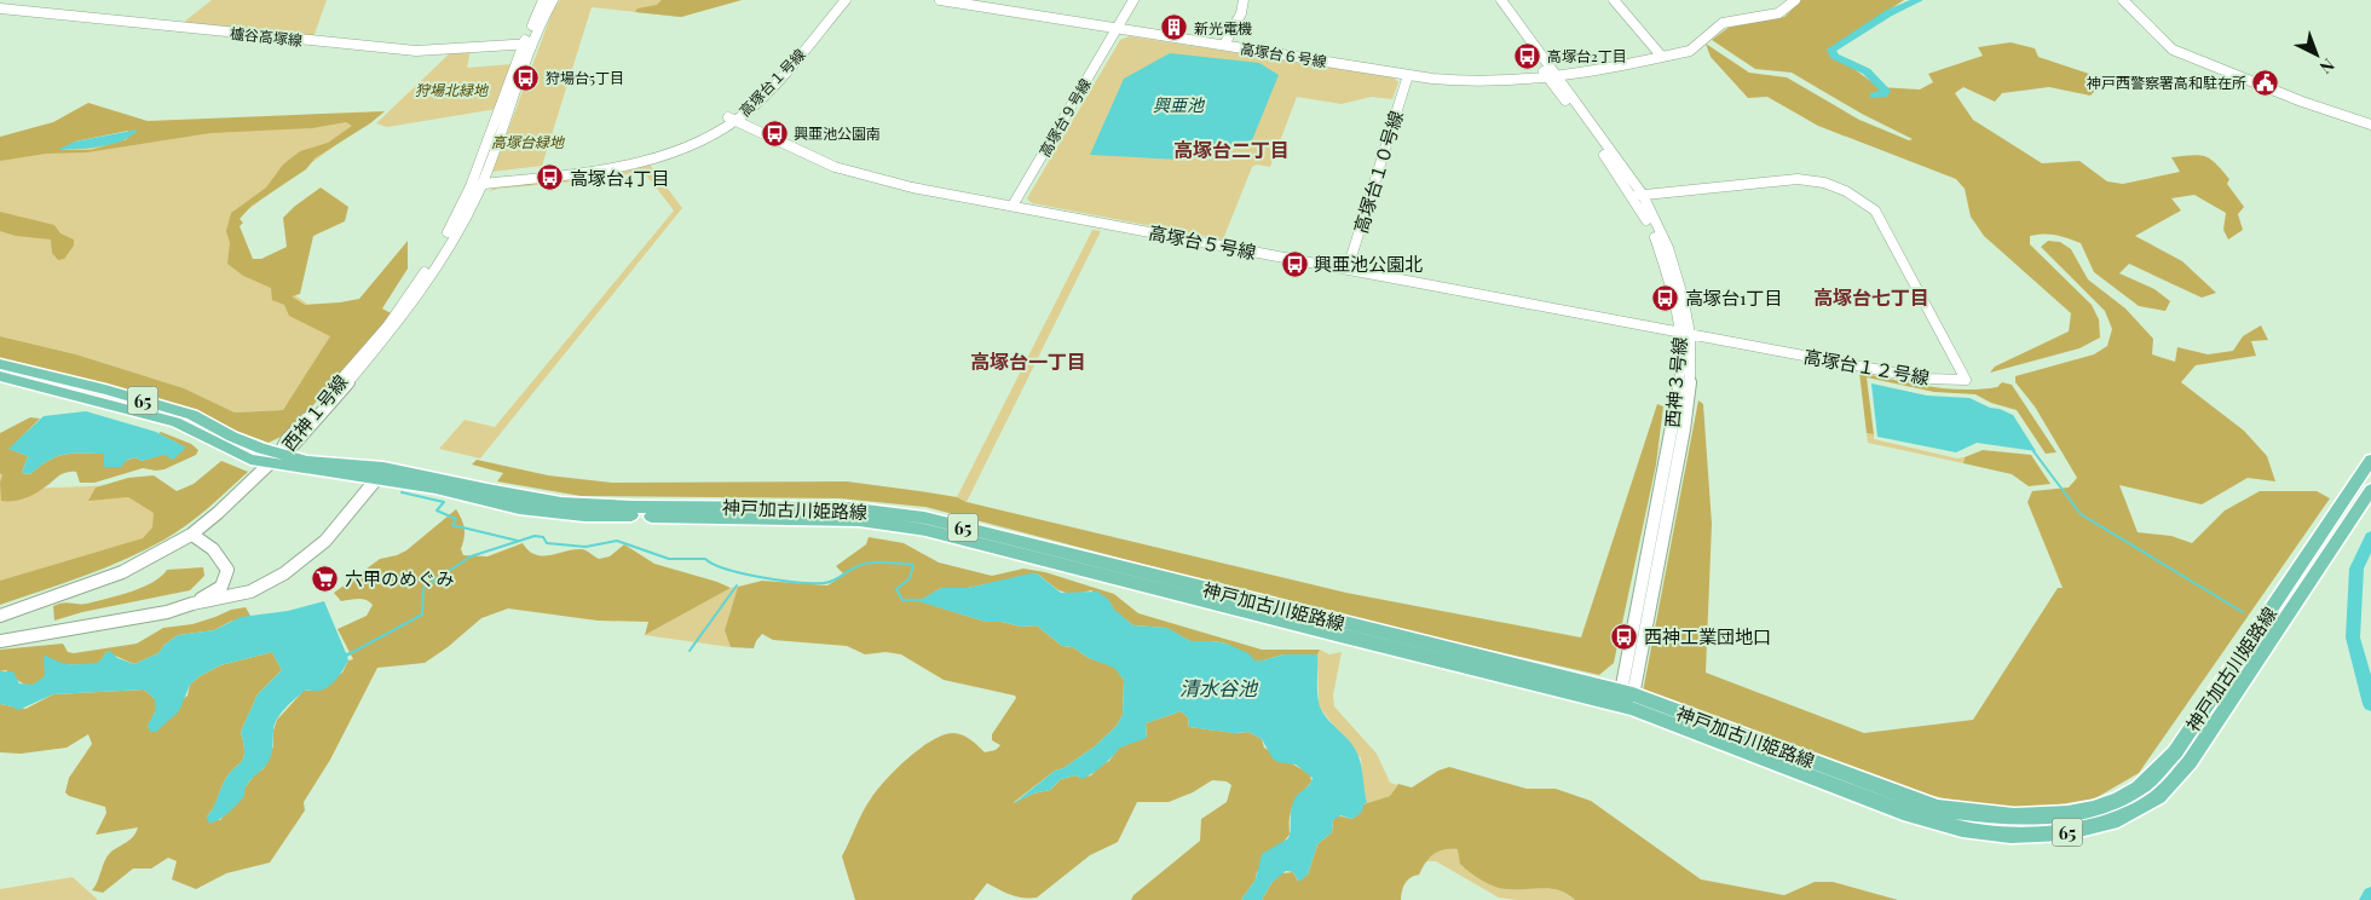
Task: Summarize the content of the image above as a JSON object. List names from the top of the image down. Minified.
{"streets":{"main road":["65","神戸加古川姫路線"],"street":["櫨谷高塚線","高塚台６号線","高塚台１号線","高塚台９号線","高塚台１０号線","高塚台５号線","高塚台１２号線","西神３号線","西神１号線"]},"crossings":[["櫨谷高塚線","西神１号線"],["高塚台６号線","高塚台９号線"],["高塚台６号線","高塚台１０号線"],["高塚台６号線","西神３号線"],["高塚台１号線","高塚台５号線"],["高塚台１号線","西神１号線"],["高塚台９号線","高塚台５号線"],["高塚台１０号線","高塚台５号線"],["高塚台５号線","高塚台１２号線"],["高塚台５号線","西神３号線"],["高塚台１２号線","西神３号線"],["西神３号線","神戸加古川姫路線"],["西神１号線","神戸加古川姫路線"]],"districts":["高塚台二丁目","高塚台七丁目","高塚台一丁目"],"water":["興亜池","清水谷池"],"parks":["狩場北緑地","高塚台緑地"],"places":{"building":["新光電機"],"bus stop":["高塚台2丁目","狩場台5丁目","興亜池公園南","高塚台4丁目","興亜池公園北","高塚台1丁目","西神工業団地口"],"public building":["神戸西警察署高和駐在所"],"supermarket":["六甲のめぐみ"]},"north":"bottom right"}
